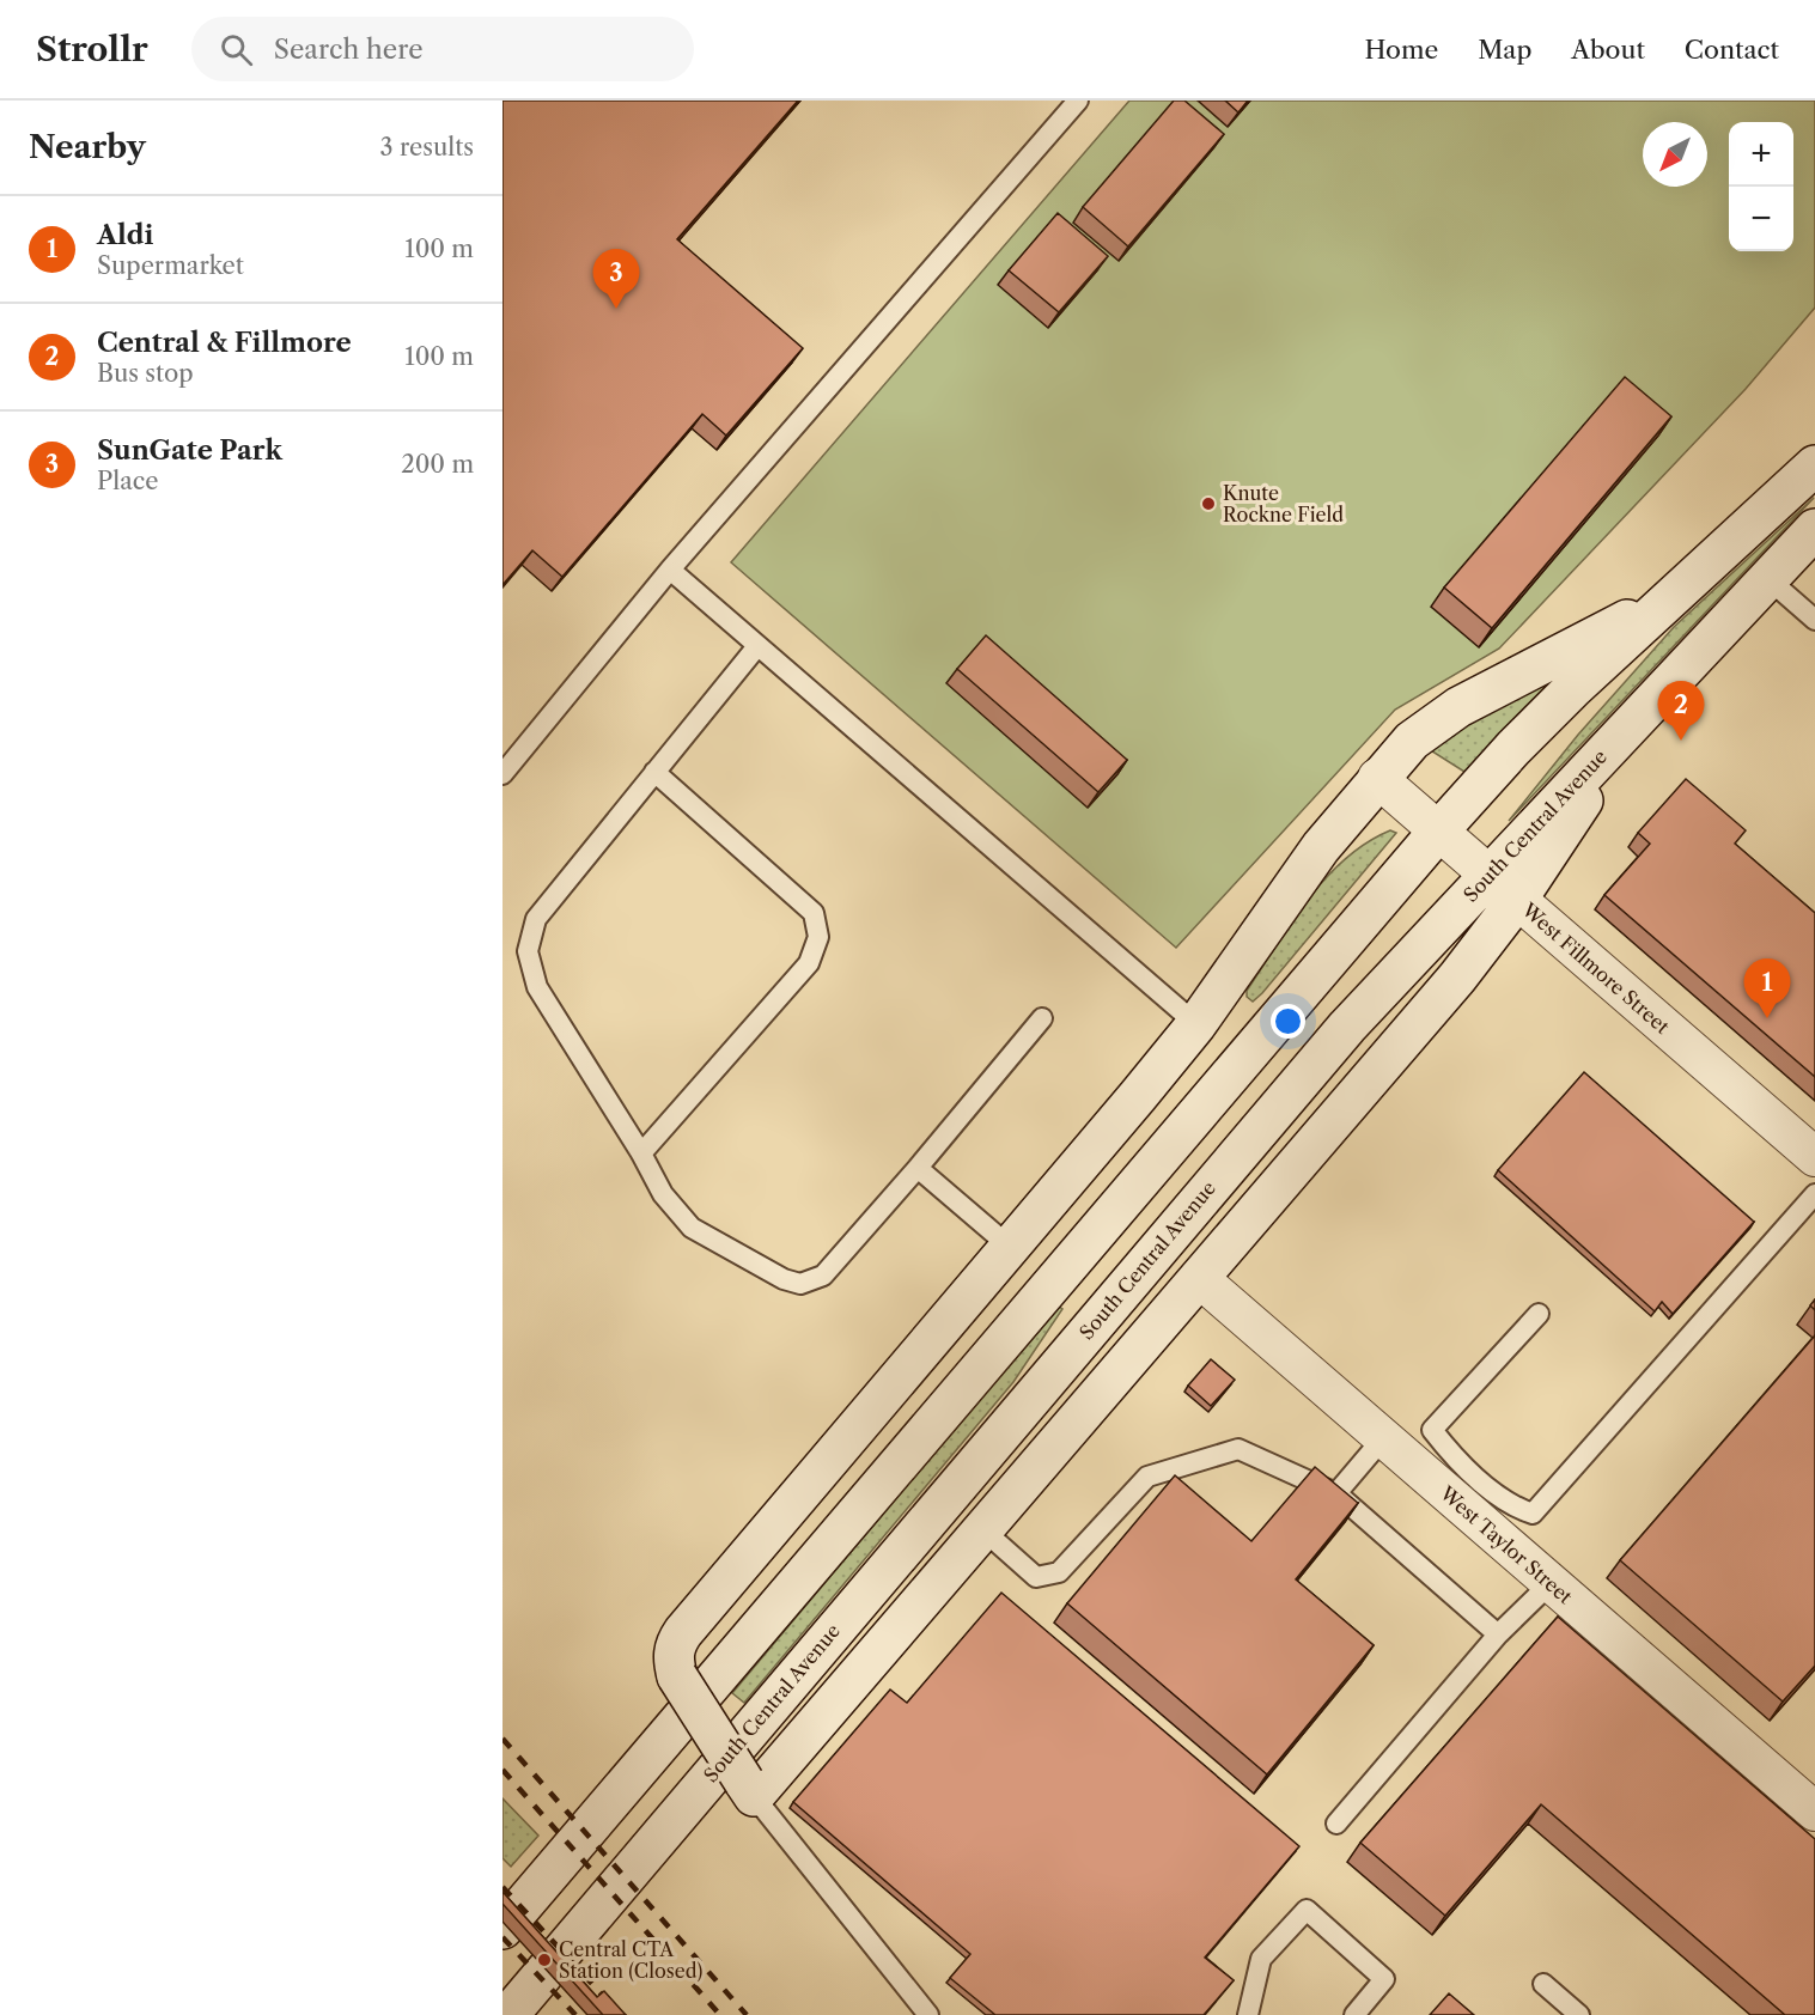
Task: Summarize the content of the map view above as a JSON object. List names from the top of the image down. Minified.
{"streets":{"main road":["South Central Avenue"],"street":["West Fillmore Street","West Taylor Street"]},"crossings":[["South Central Avenue","West Fillmore Street"]],"places":["Knute Rockne Field","Central CTA Station (Closed)"],"north":"bottom left","page":{"header":"Strollr","search":"Search here","nav":["Home","Map","About","Contact"],"heading":["Nearby","3 results"],"map_buttons":["+","−"],"list":[{"mark":"1","name":"Aldi","note":"Supermarket","value":"100 m"},{"mark":"2","name":"Central & Fillmore","note":"Bus stop","value":"100 m"},{"mark":"3","name":"SunGate Park","note":"Place","value":"200 m"}],"pins":["3","2","1"]}}
